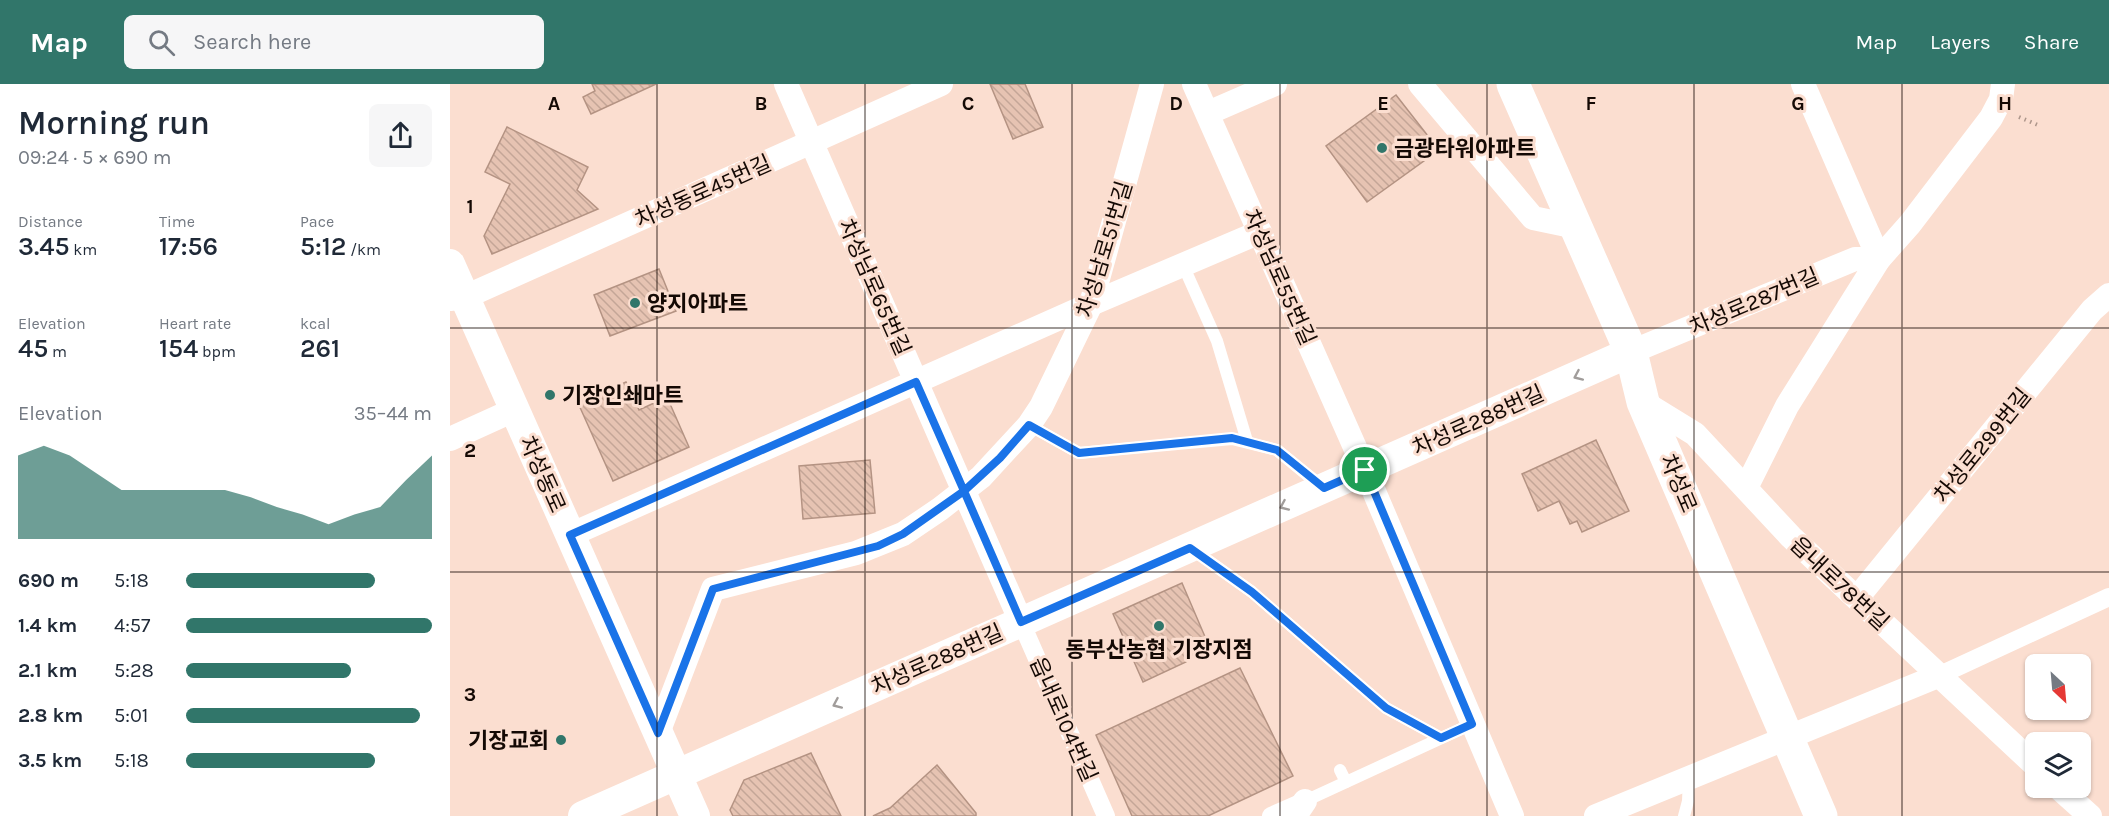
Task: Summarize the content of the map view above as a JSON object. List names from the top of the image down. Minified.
{"streets":{"main road":["차성로"],"street":["차성동로45번길","차성남로51번길","차성남로55번길","차성남로65번길","차성로287번길","차성로288번길","차성로299번길","차성동로","읍내로78번길","읍내로104번길"]},"crossings":[["차성동로45번길","차성남로65번길"],["차성동로45번길","차성동로"],["차성남로51번길","차성남로65번길"],["차성남로51번길","차성동로"],["차성남로55번길","차성로288번길"],["차성남로65번길","차성로288번길"],["차성남로65번길","읍내로104번길"],["차성로287번길","차성로288번길"],["차성로287번길","차성로"],["차성로287번길","읍내로78번길"],["차성로288번길","차성동로"],["차성로288번길","차성로"],["차성로288번길","읍내로104번길"],["차성로299번길","읍내로78번길"],["차성로","읍내로78번길"]],"places":["금광타워아파트","양지아파트","기장인쇄마트","동부산농협 기장지점","기장교회"],"north":"bottom right","page":{"header":"Map","search":"Search here","nav":["Map","Layers","Share"],"heading":["Morning run","09:24 · 5 × 690 m"],"stats":[["Distance","3.45 km"],["Time","17:56"],["Pace","5:12 /km"],["Elevation","45 m"],["Heart rate","154 bpm"],["kcal","261"]],"chart":["Elevation","35–44 m"],"list":[{"name":"690 m","note":"5:18"},{"name":"1.4 km","note":"4:57"},{"name":"2.1 km","note":"5:28"},{"name":"2.8 km","note":"5:01"},{"name":"3.5 km","note":"5:18"}]},"grid":{"columns":["A","B","C","D","E","F","G","H"],"rows":["1","2","3"]}}
